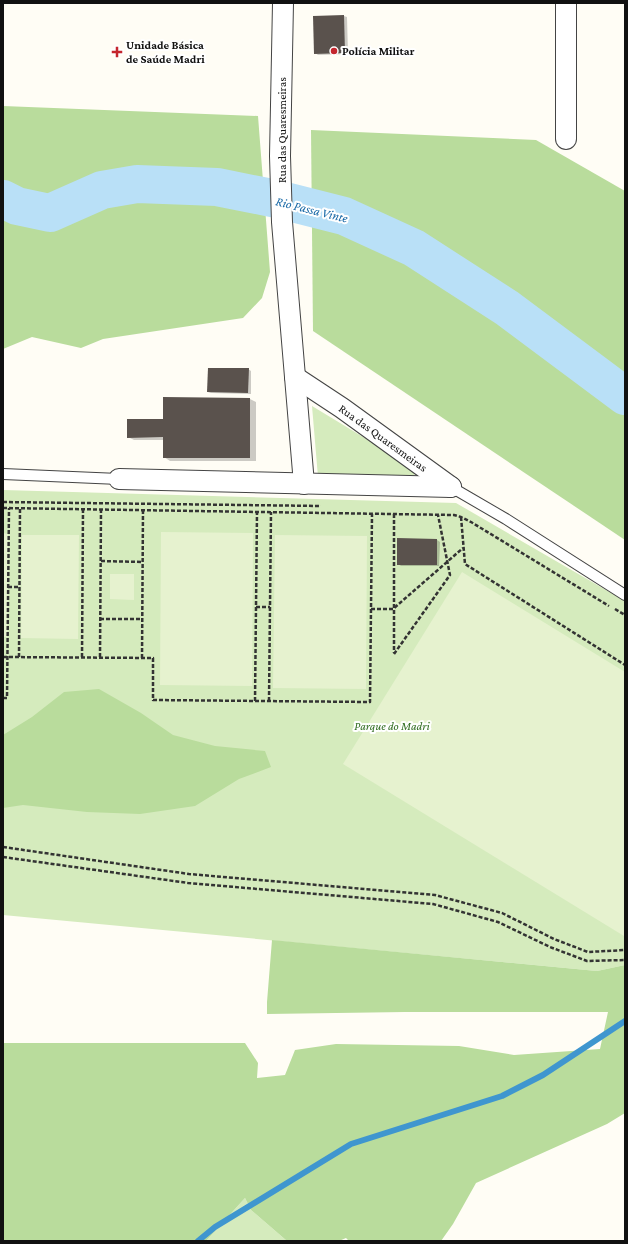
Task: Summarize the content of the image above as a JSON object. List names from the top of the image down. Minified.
{"streets":{"street":["Rua das Quaresmeiras"]},"water":["Rio Passa Vinte"],"parks":["Parque do Madri"],"places":{"other":["Polícia Militar"],"health":["Unidade Básica de Saúde Madri"]}}
